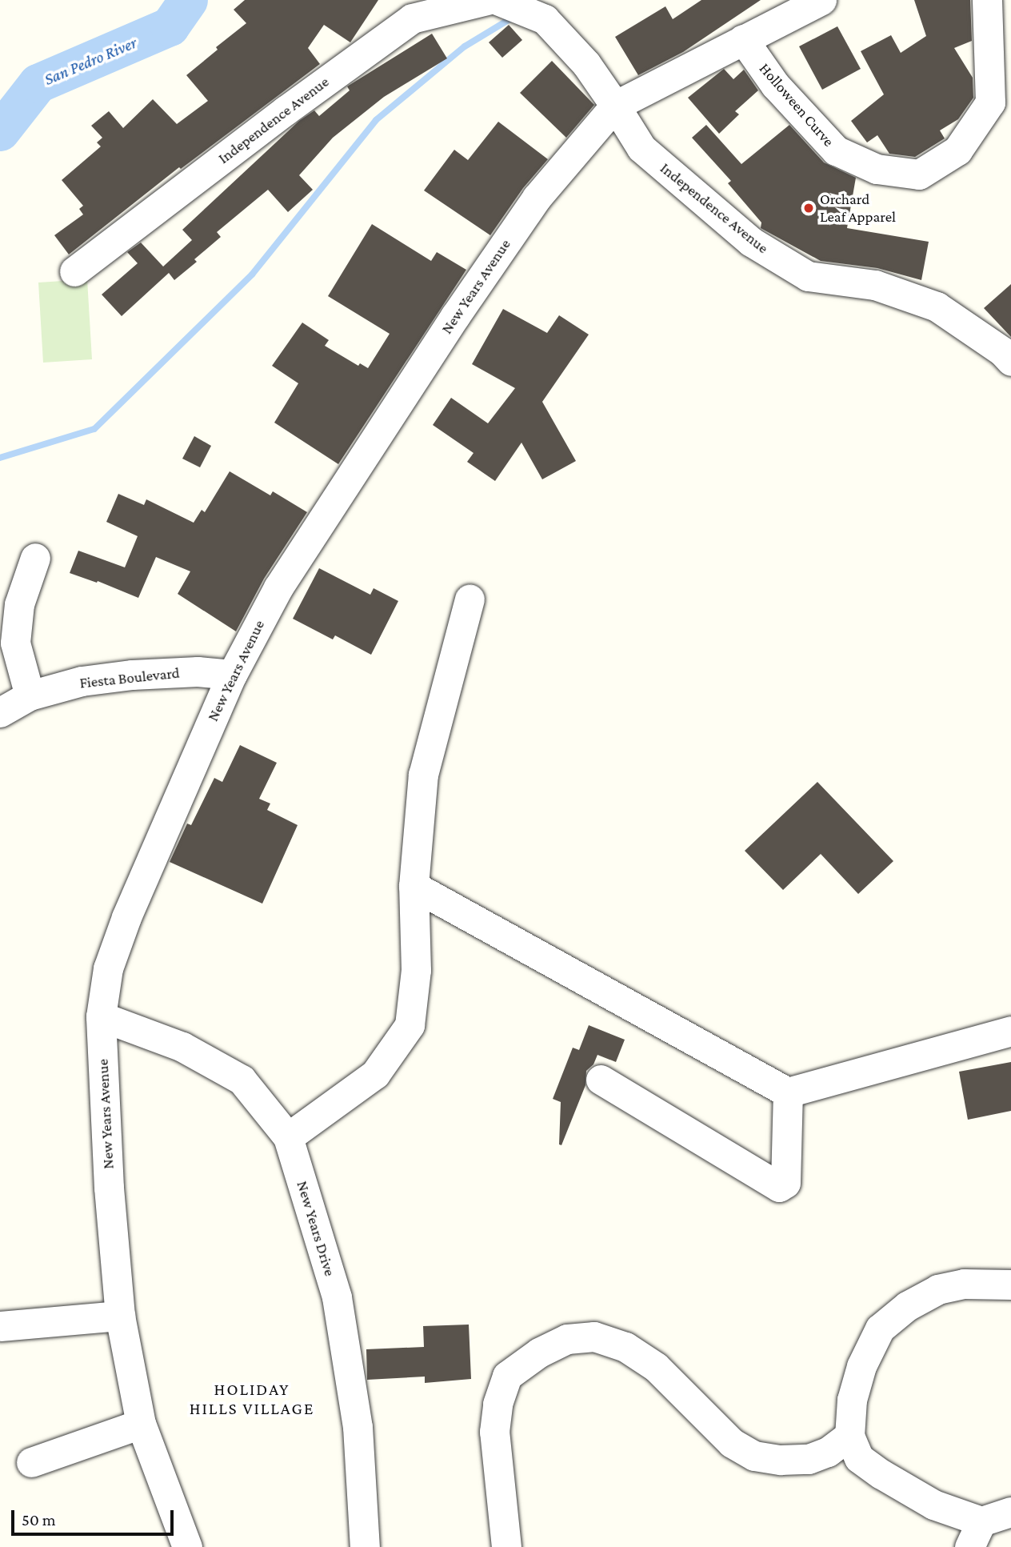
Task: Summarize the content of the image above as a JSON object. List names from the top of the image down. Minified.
{"streets":{"street":["Holloween Curve","Independence Avenue","New Years Avenue","Fiesta Boulevard","New Years Drive"]},"crossings":[["Holloween Curve","New Years Avenue"],["Independence Avenue","New Years Avenue"],["New Years Avenue","Fiesta Boulevard"],["New Years Avenue","New Years Drive"]],"districts":["HOLIDAY HILLS VILLAGE"],"water":["San Pedro River"],"places":["Orchard Leaf Apparel"],"scale_bar":"50 m"}
